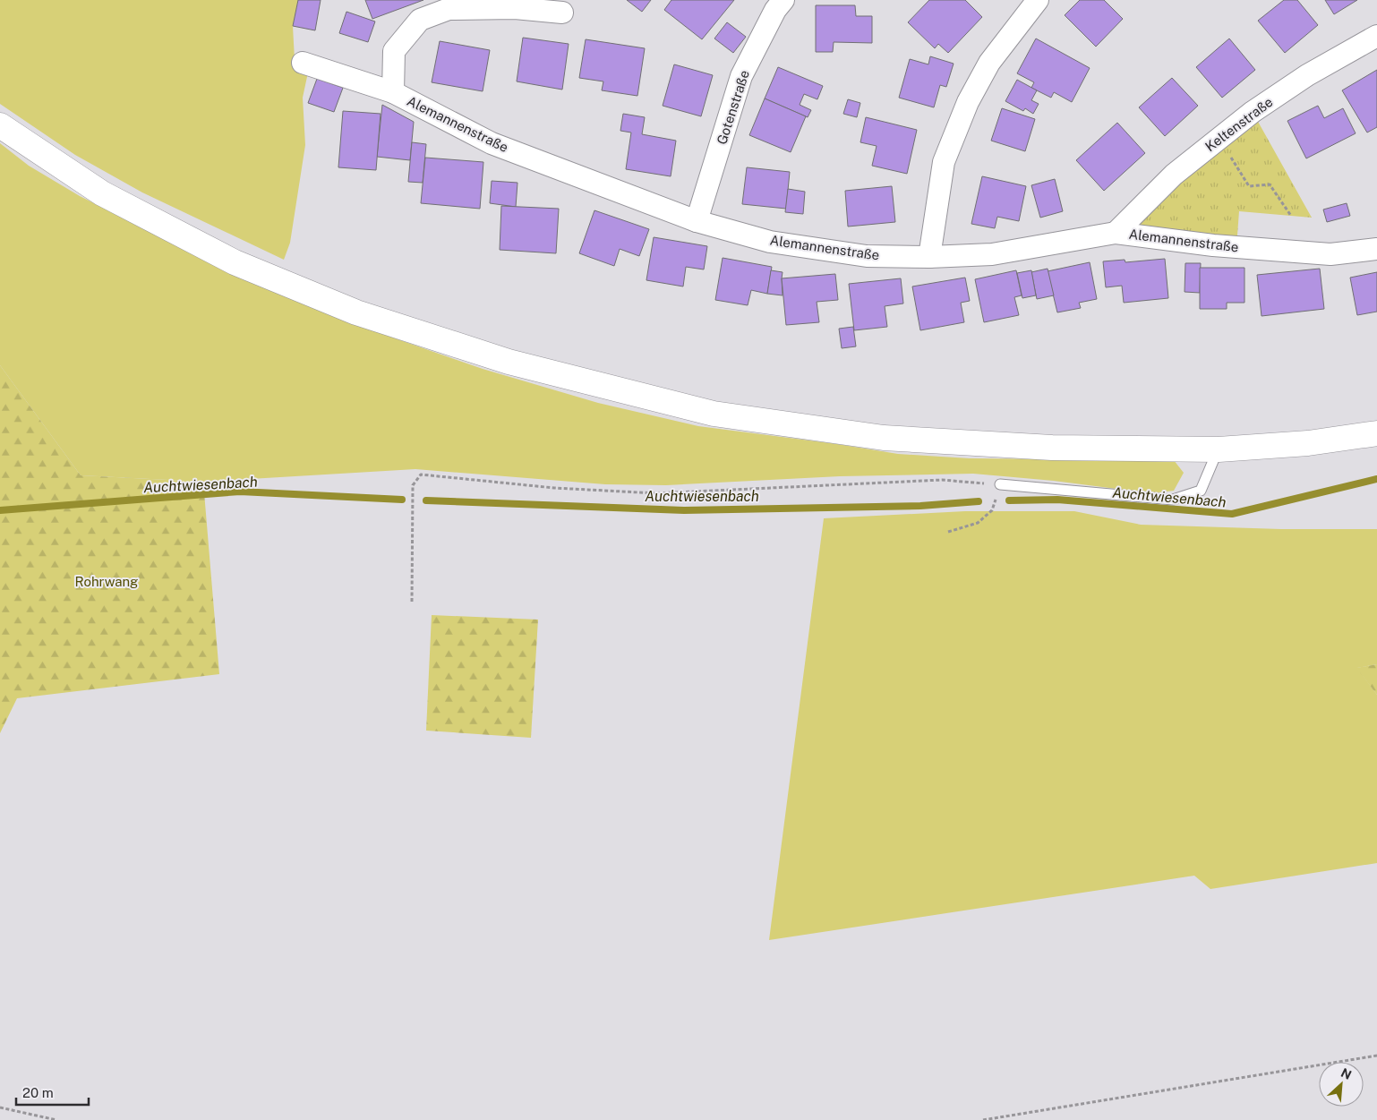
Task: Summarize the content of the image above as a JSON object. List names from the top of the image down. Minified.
{"streets":{"street":["Gotenstraße","Alemannenstraße","Keltenstraße"]},"crossings":[["Gotenstraße","Alemannenstraße"],["Alemannenstraße","Keltenstraße"]],"water":["Auchtwiesenbach"],"parks":["Rohrwang"],"scale_bar":"20 m","north":"top right"}
